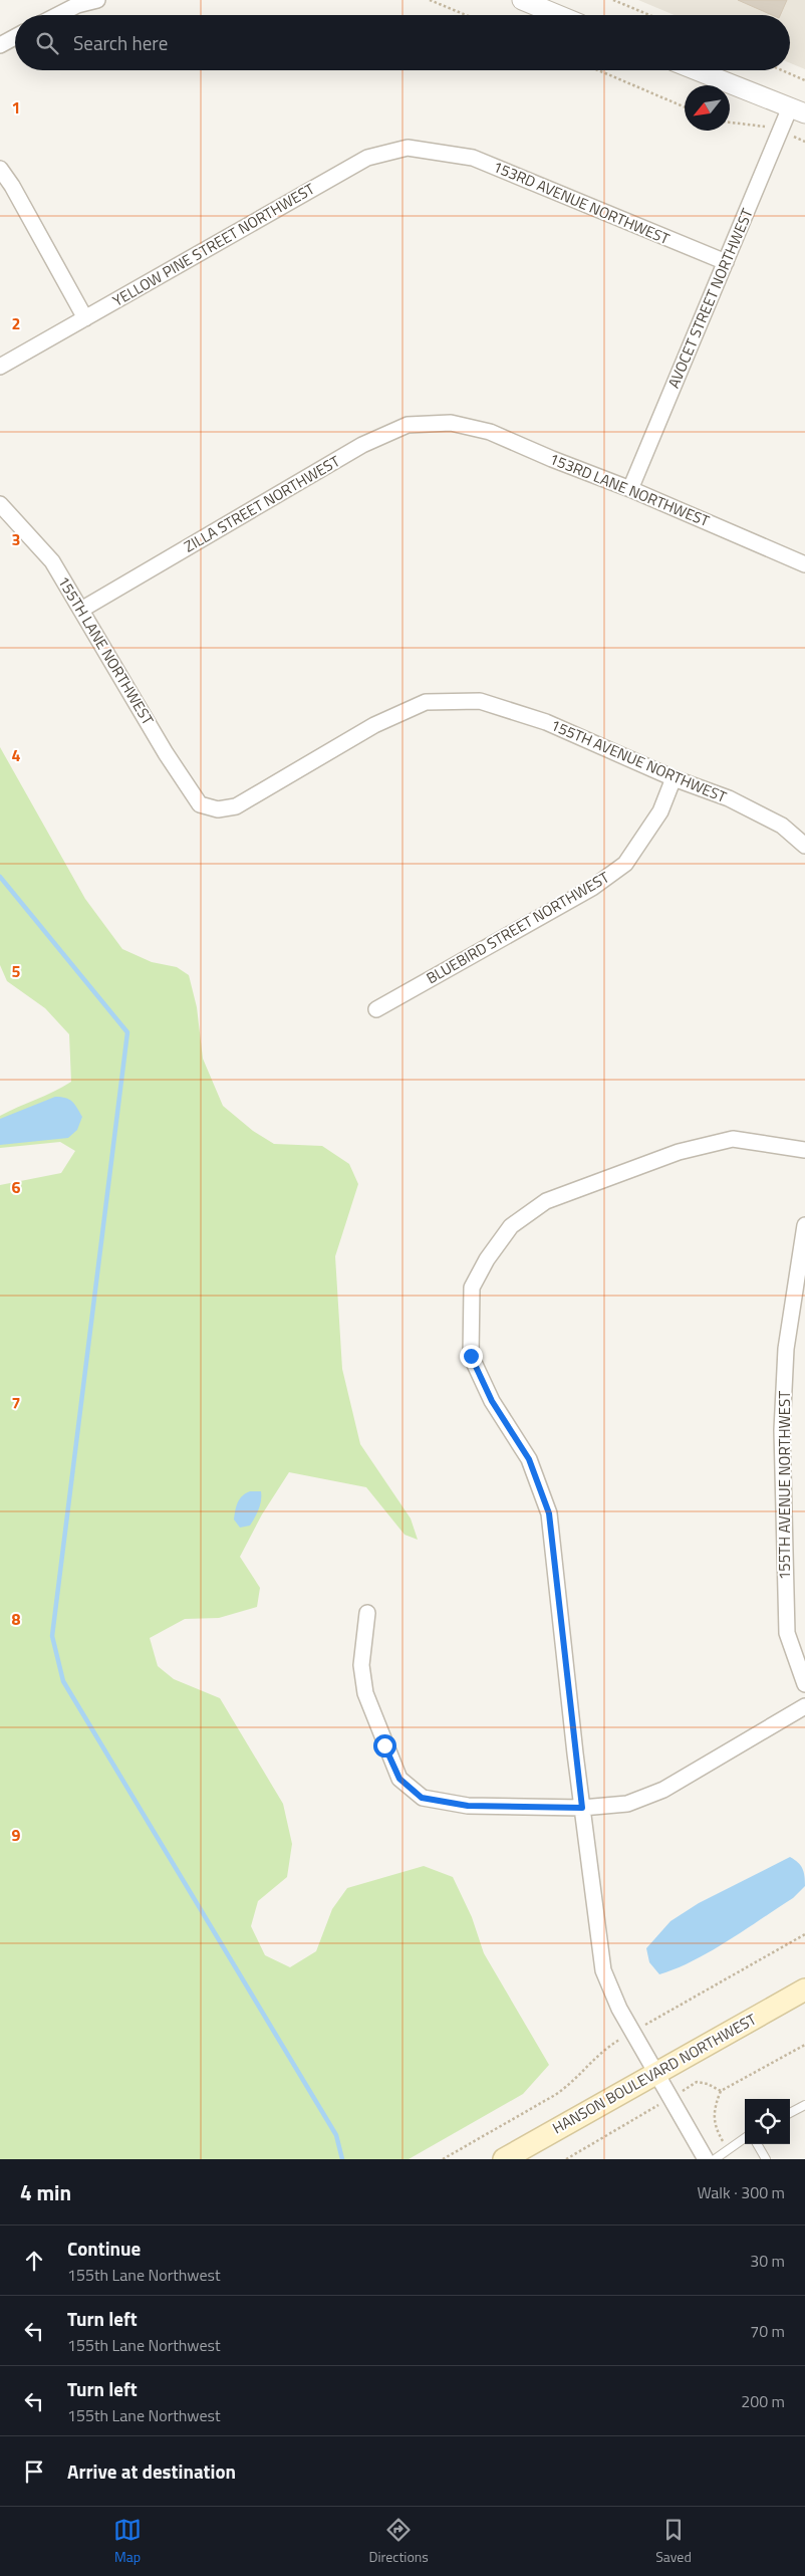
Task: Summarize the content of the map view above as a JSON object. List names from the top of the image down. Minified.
{"streets":{"main road":["HANSON BOULEVARD NORTHWEST"],"street":["153RD AVENUE NORTHWEST","YELLOW PINE STREET NORTHWEST","AVOCET STREET NORTHWEST","153RD LANE NORTHWEST","ZILLA STREET NORTHWEST","155TH LANE NORTHWEST","155TH AVENUE NORTHWEST","BLUEBIRD STREET NORTHWEST"]},"crossings":[["153RD AVENUE NORTHWEST","YELLOW PINE STREET NORTHWEST"],["153RD AVENUE NORTHWEST","AVOCET STREET NORTHWEST"],["AVOCET STREET NORTHWEST","153RD LANE NORTHWEST"],["153RD LANE NORTHWEST","ZILLA STREET NORTHWEST"],["ZILLA STREET NORTHWEST","155TH LANE NORTHWEST"],["155TH LANE NORTHWEST","155TH AVENUE NORTHWEST"],["155TH AVENUE NORTHWEST","BLUEBIRD STREET NORTHWEST"]],"north":"bottom left","page":{"search":"Search here","heading":["4 min","Walk · 300 m"],"list":[["Continue","155th Lane Northwest","30 m"],["Turn left","155th Lane Northwest","70 m"],["Turn left","155th Lane Northwest","200 m"],"Arrive at destination"],"nav":["Map","Directions","Saved"]},"grid":{"rows":["1","2","3","4","5","6","7","8","9"]}}
